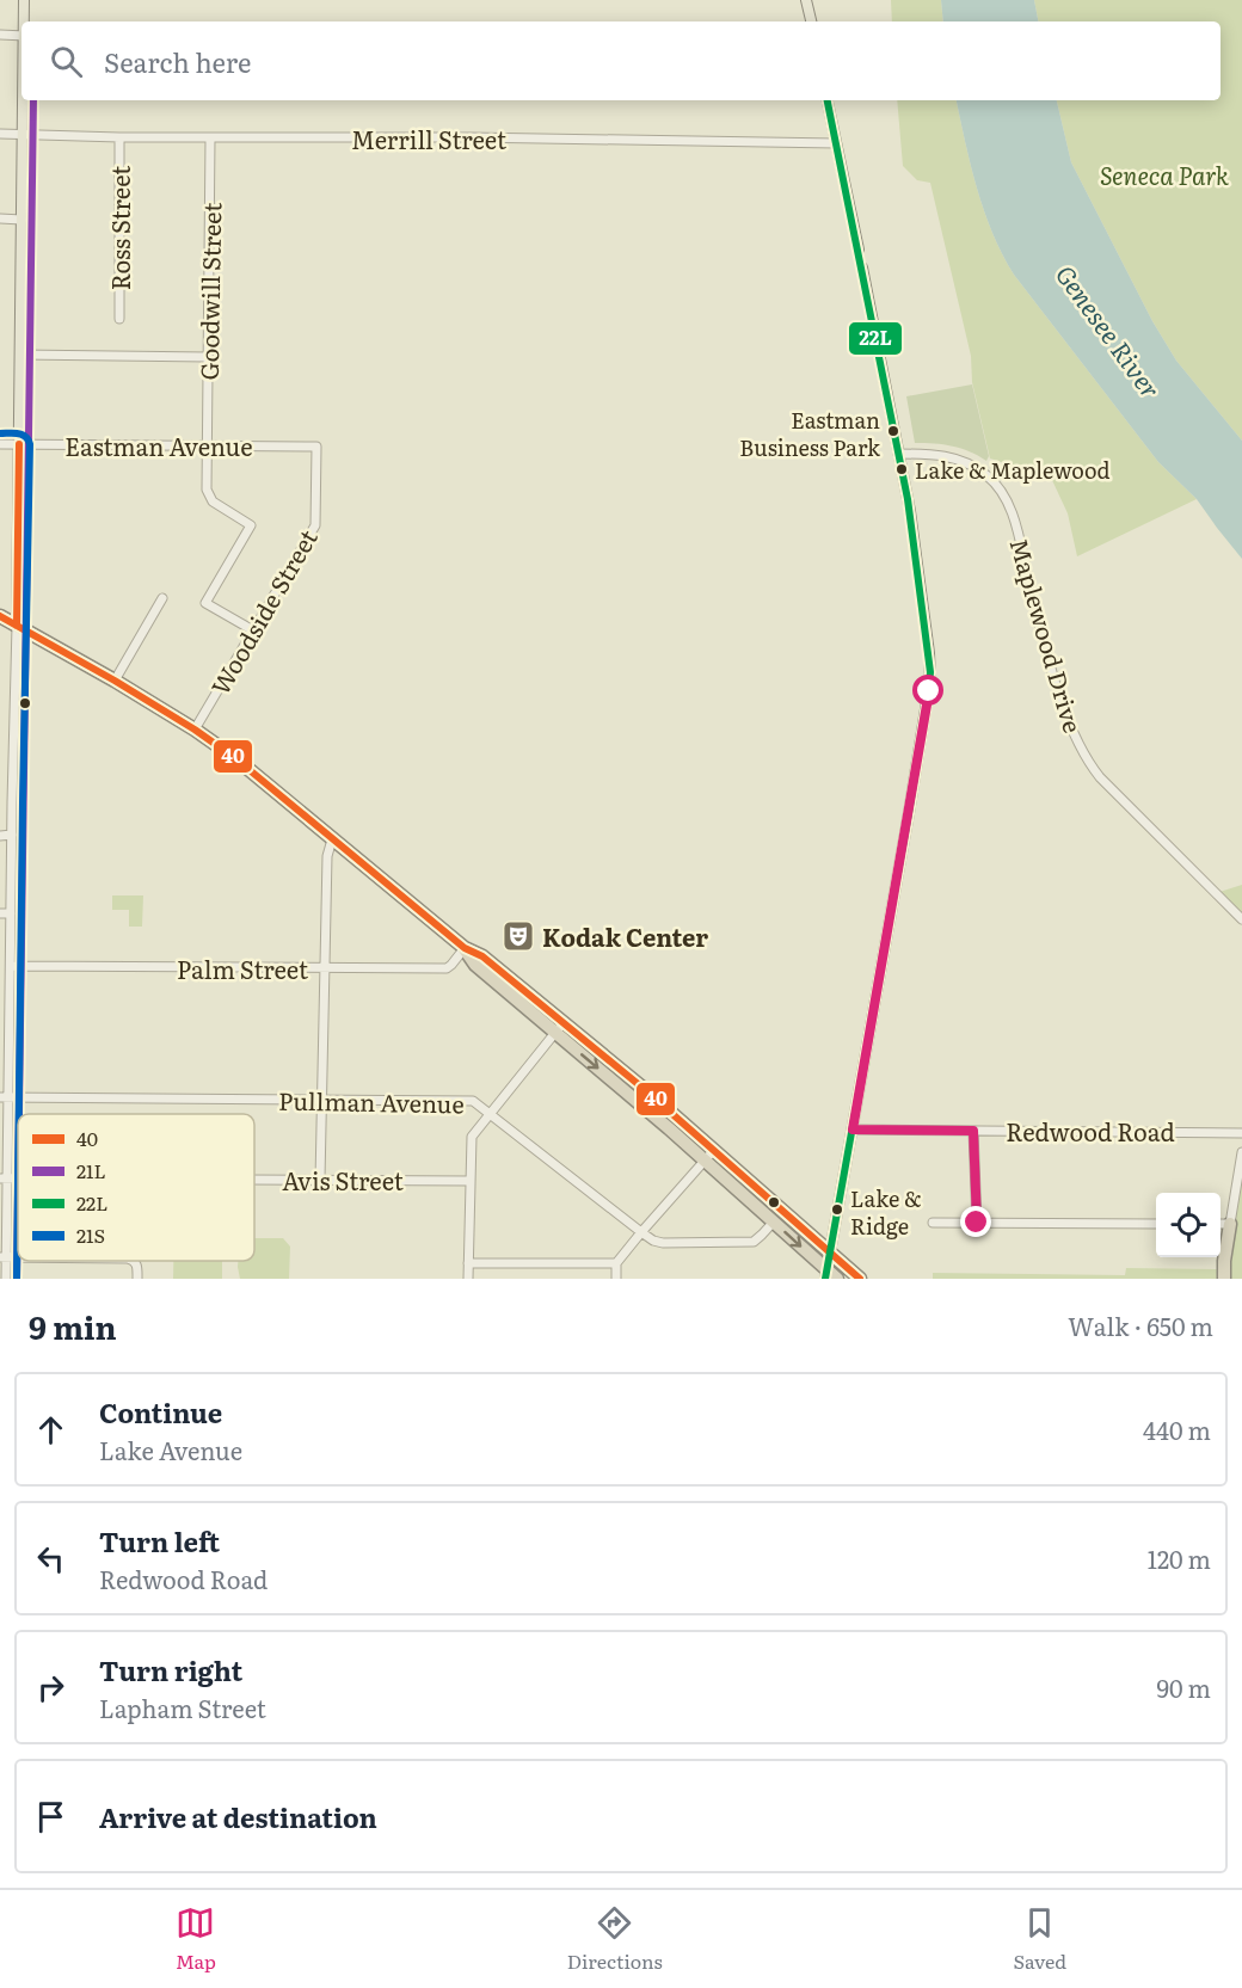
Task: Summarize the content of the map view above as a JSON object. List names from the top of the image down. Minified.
{"streets":{"street":["Merrill Street","Ross Street","Goodwill Street","Eastman Avenue","Woodside Street","Maplewood Drive","Palm Street","Pullman Avenue","Redwood Road","Avis Street"]},"crossings":[["Merrill Street","Ross Street"],["Merrill Street","Goodwill Street"],["Goodwill Street","Eastman Avenue"],["Goodwill Street","Woodside Street"],["Eastman Avenue","Woodside Street"]],"water":["Genesee River"],"parks":["Seneca Park"],"places":{"other":["Eastman Business Park","Lake & Maplewood","Lake & Ridge"],"theatre":["Kodak Center"]},"lines":["transit line 21L","transit line 22L","transit line 21S","transit line 40"],"legend":["40","21L","22L","21S"],"page":{"search":"Search here","heading":["9 min","Walk · 650 m"],"list":[["Continue","Lake Avenue","440 m"],["Turn left","Redwood Road","120 m"],["Turn right","Lapham Street","90 m"],"Arrive at destination"],"nav":["Map","Directions","Saved"]}}
